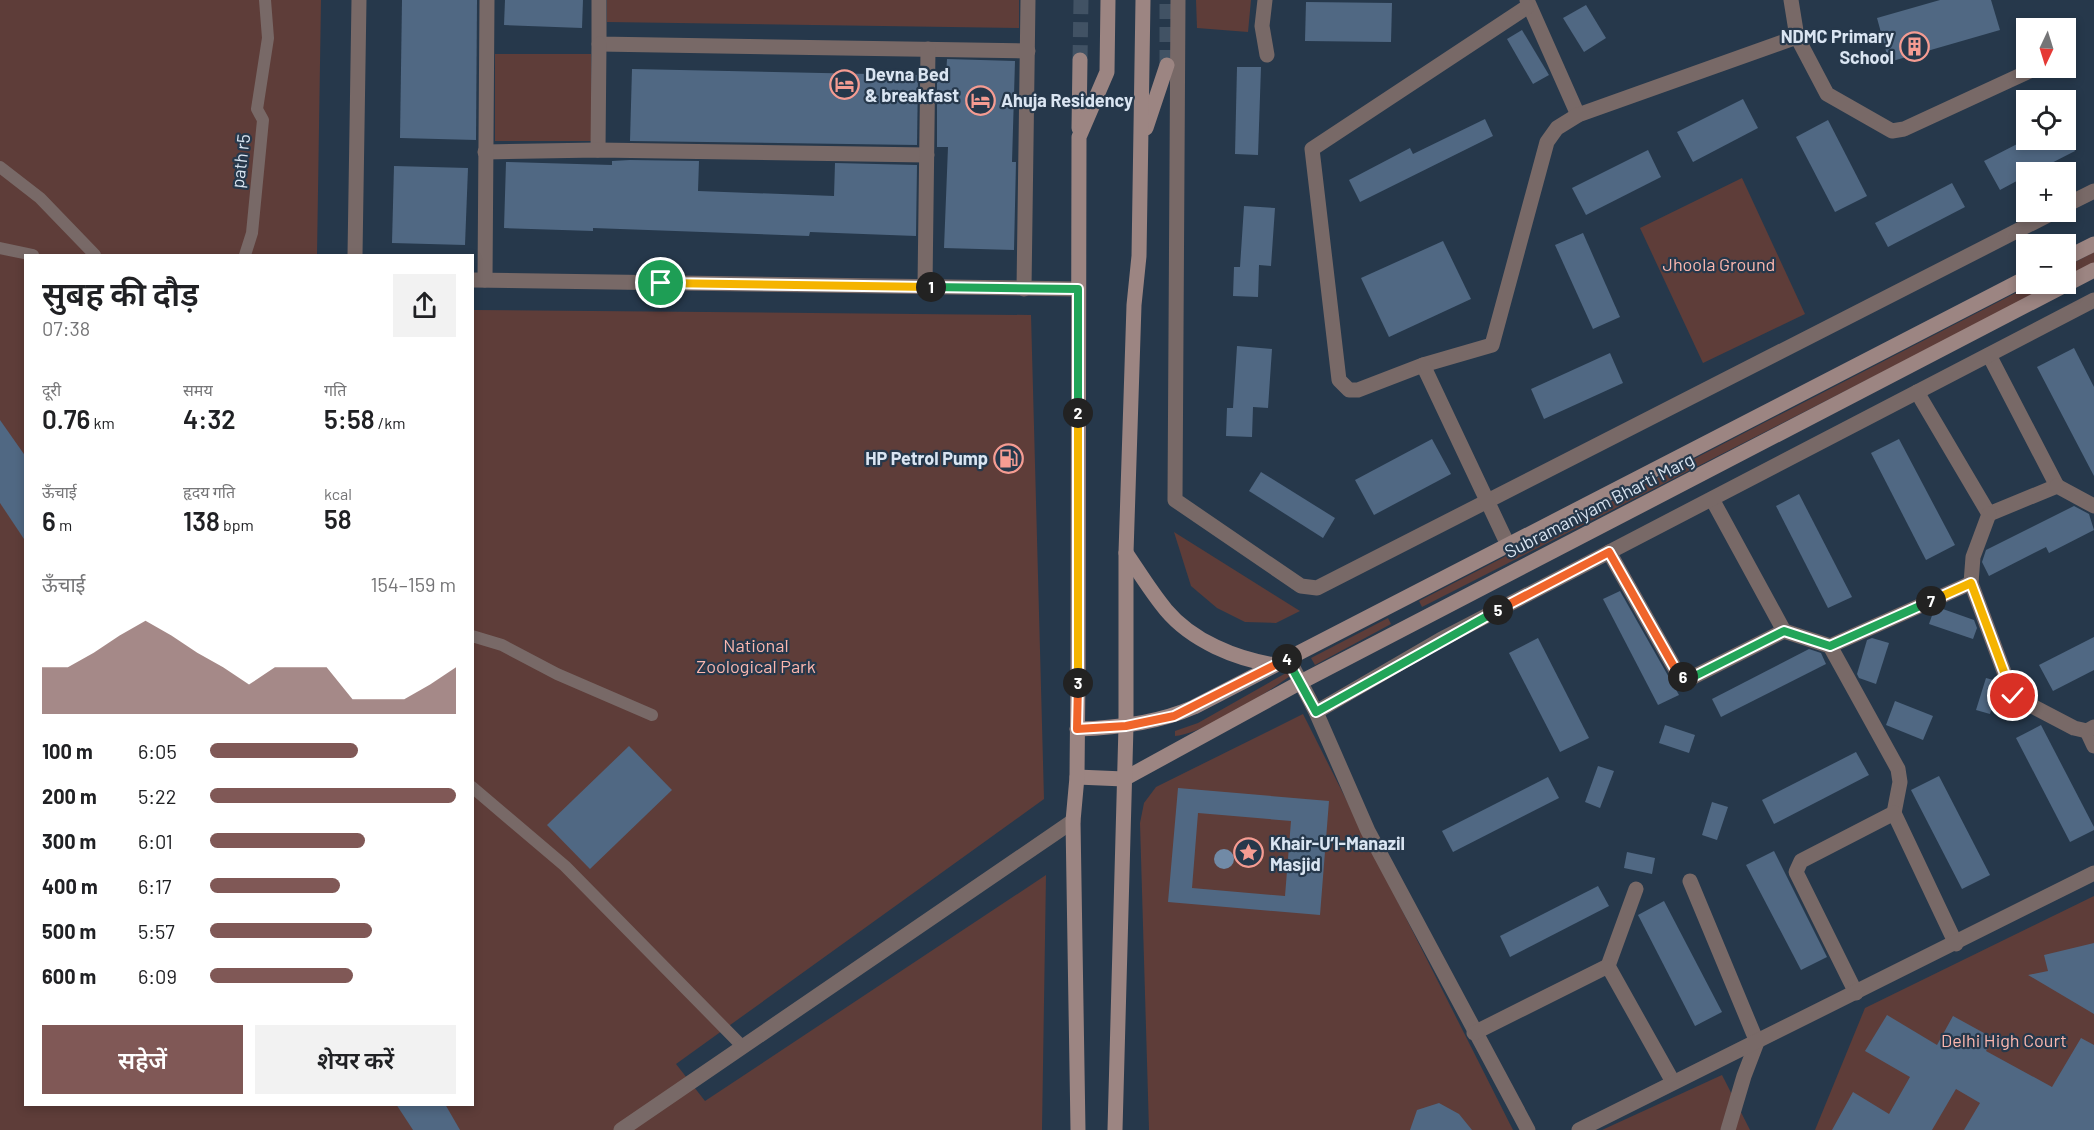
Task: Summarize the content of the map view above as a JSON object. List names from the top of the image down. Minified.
{"streets":{"main road":["Subramaniyam Bharti Marg"],"street":["path r5"]},"parks":["Jhoola Ground","National Zoological Park","Delhi High Court"],"places":{"building":["NDMC Primary School"],"hotel":["Devna Bed & breakfast","Ahuja Residency"],"fuel station":["HP Petrol Pump"],"place":["Khair-U’l-Manazil Masjid"]},"north":"bottom","page":{"map_buttons":["+","−"],"heading":["सुबह की दौड़","07:38"],"pins":["1","2","7","5","4","6","3"],"stats":[["दूरी","0.76 km"],["समय","4:32"],["गति","5:58 /km"],["ऊँचाई","6 m"],["हृदय गति","138 bpm"],["kcal","58"]],"chart":["ऊँचाई","154–159 m"],"list":[{"name":"100 m","note":"6:05"},{"name":"200 m","note":"5:22"},{"name":"300 m","note":"6:01"},{"name":"400 m","note":"6:17"},{"name":"500 m","note":"5:57"},{"name":"600 m","note":"6:09"}],"buttons":["सहेजें","शेयर करें"]}}
